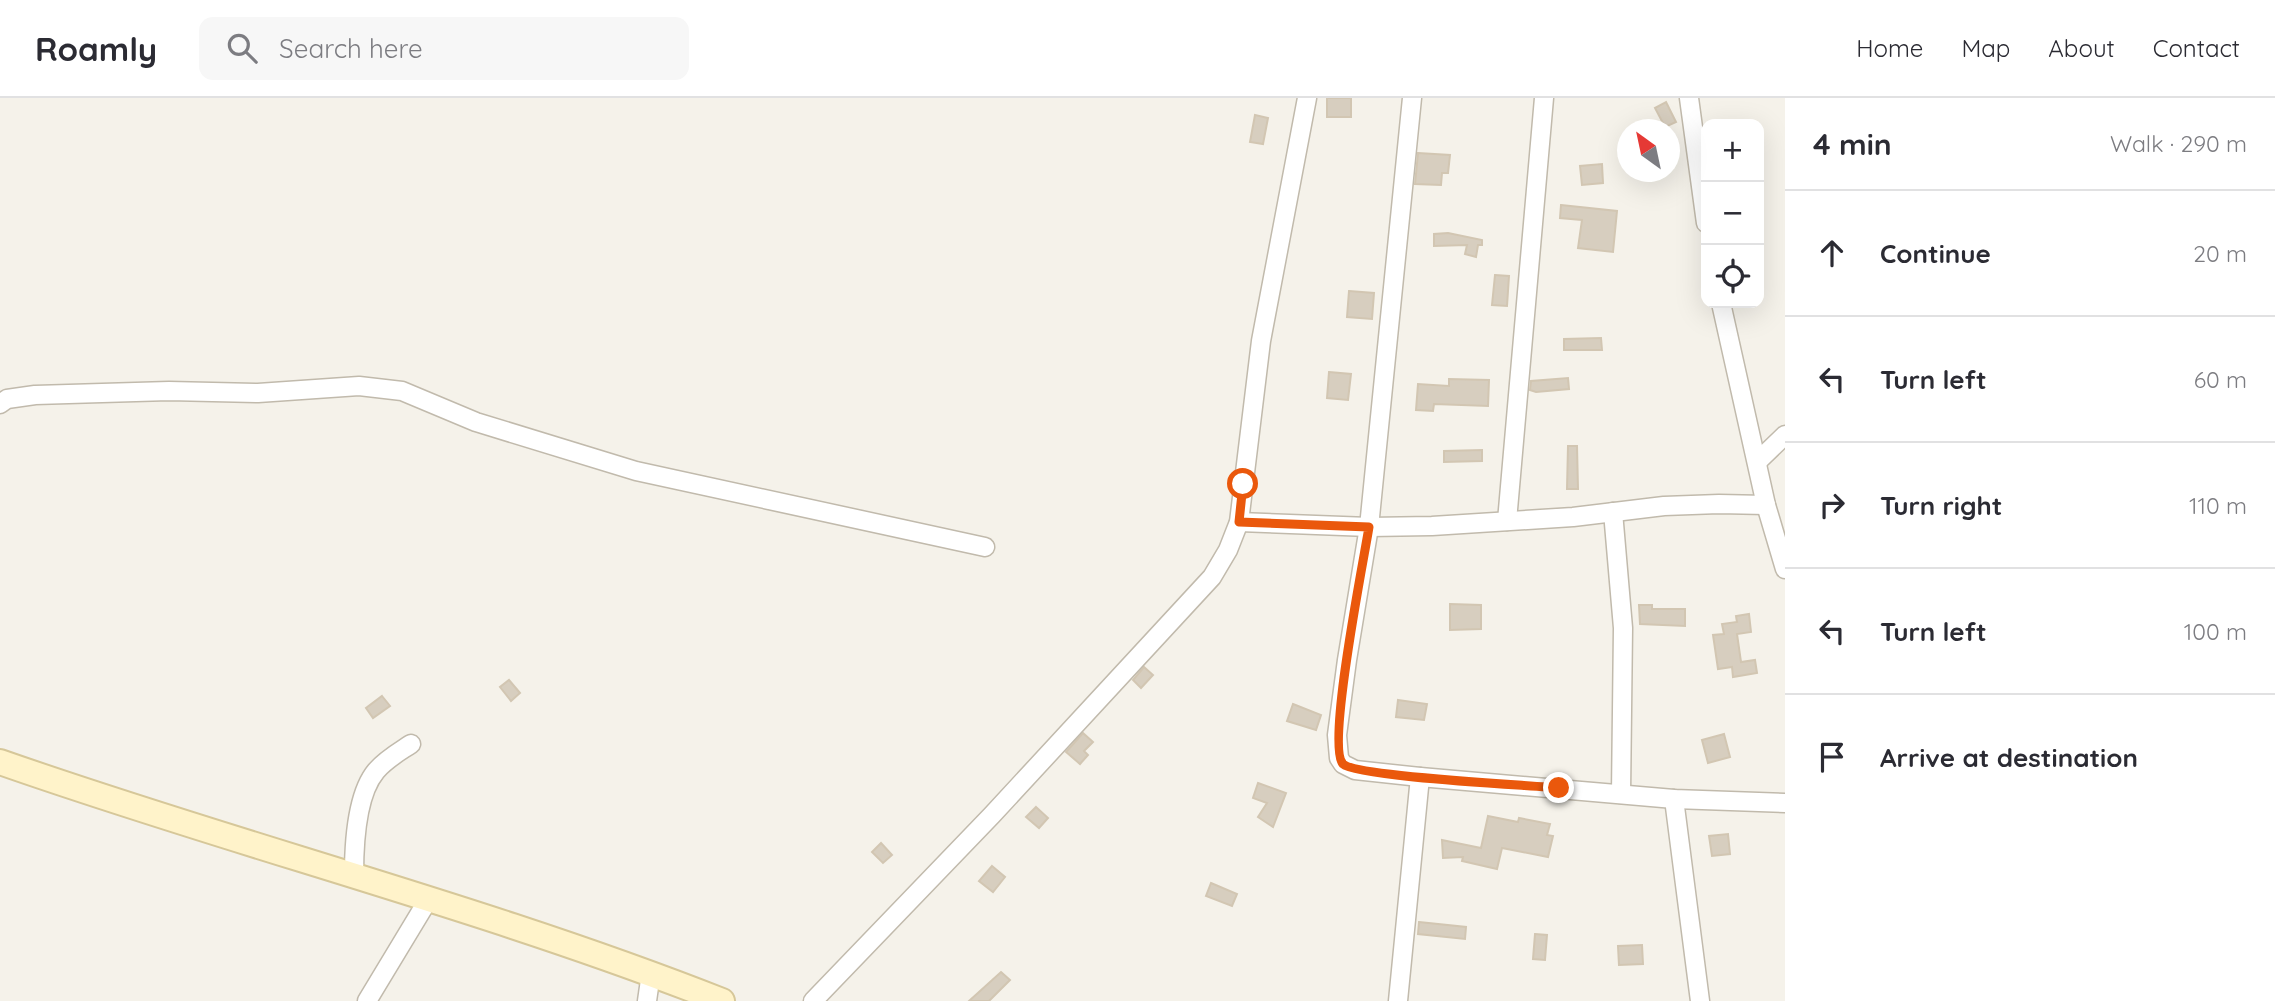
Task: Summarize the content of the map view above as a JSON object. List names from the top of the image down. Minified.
{"north":"top left","page":{"header":"Roamly","search":"Search here","nav":["Home","Map","About","Contact"],"heading":["4 min","Walk · 290 m"],"map_buttons":["+","−"],"list":[["Continue","20 m"],["Turn left","60 m"],["Turn right","110 m"],["Turn left","100 m"],"Arrive at destination"]}}
